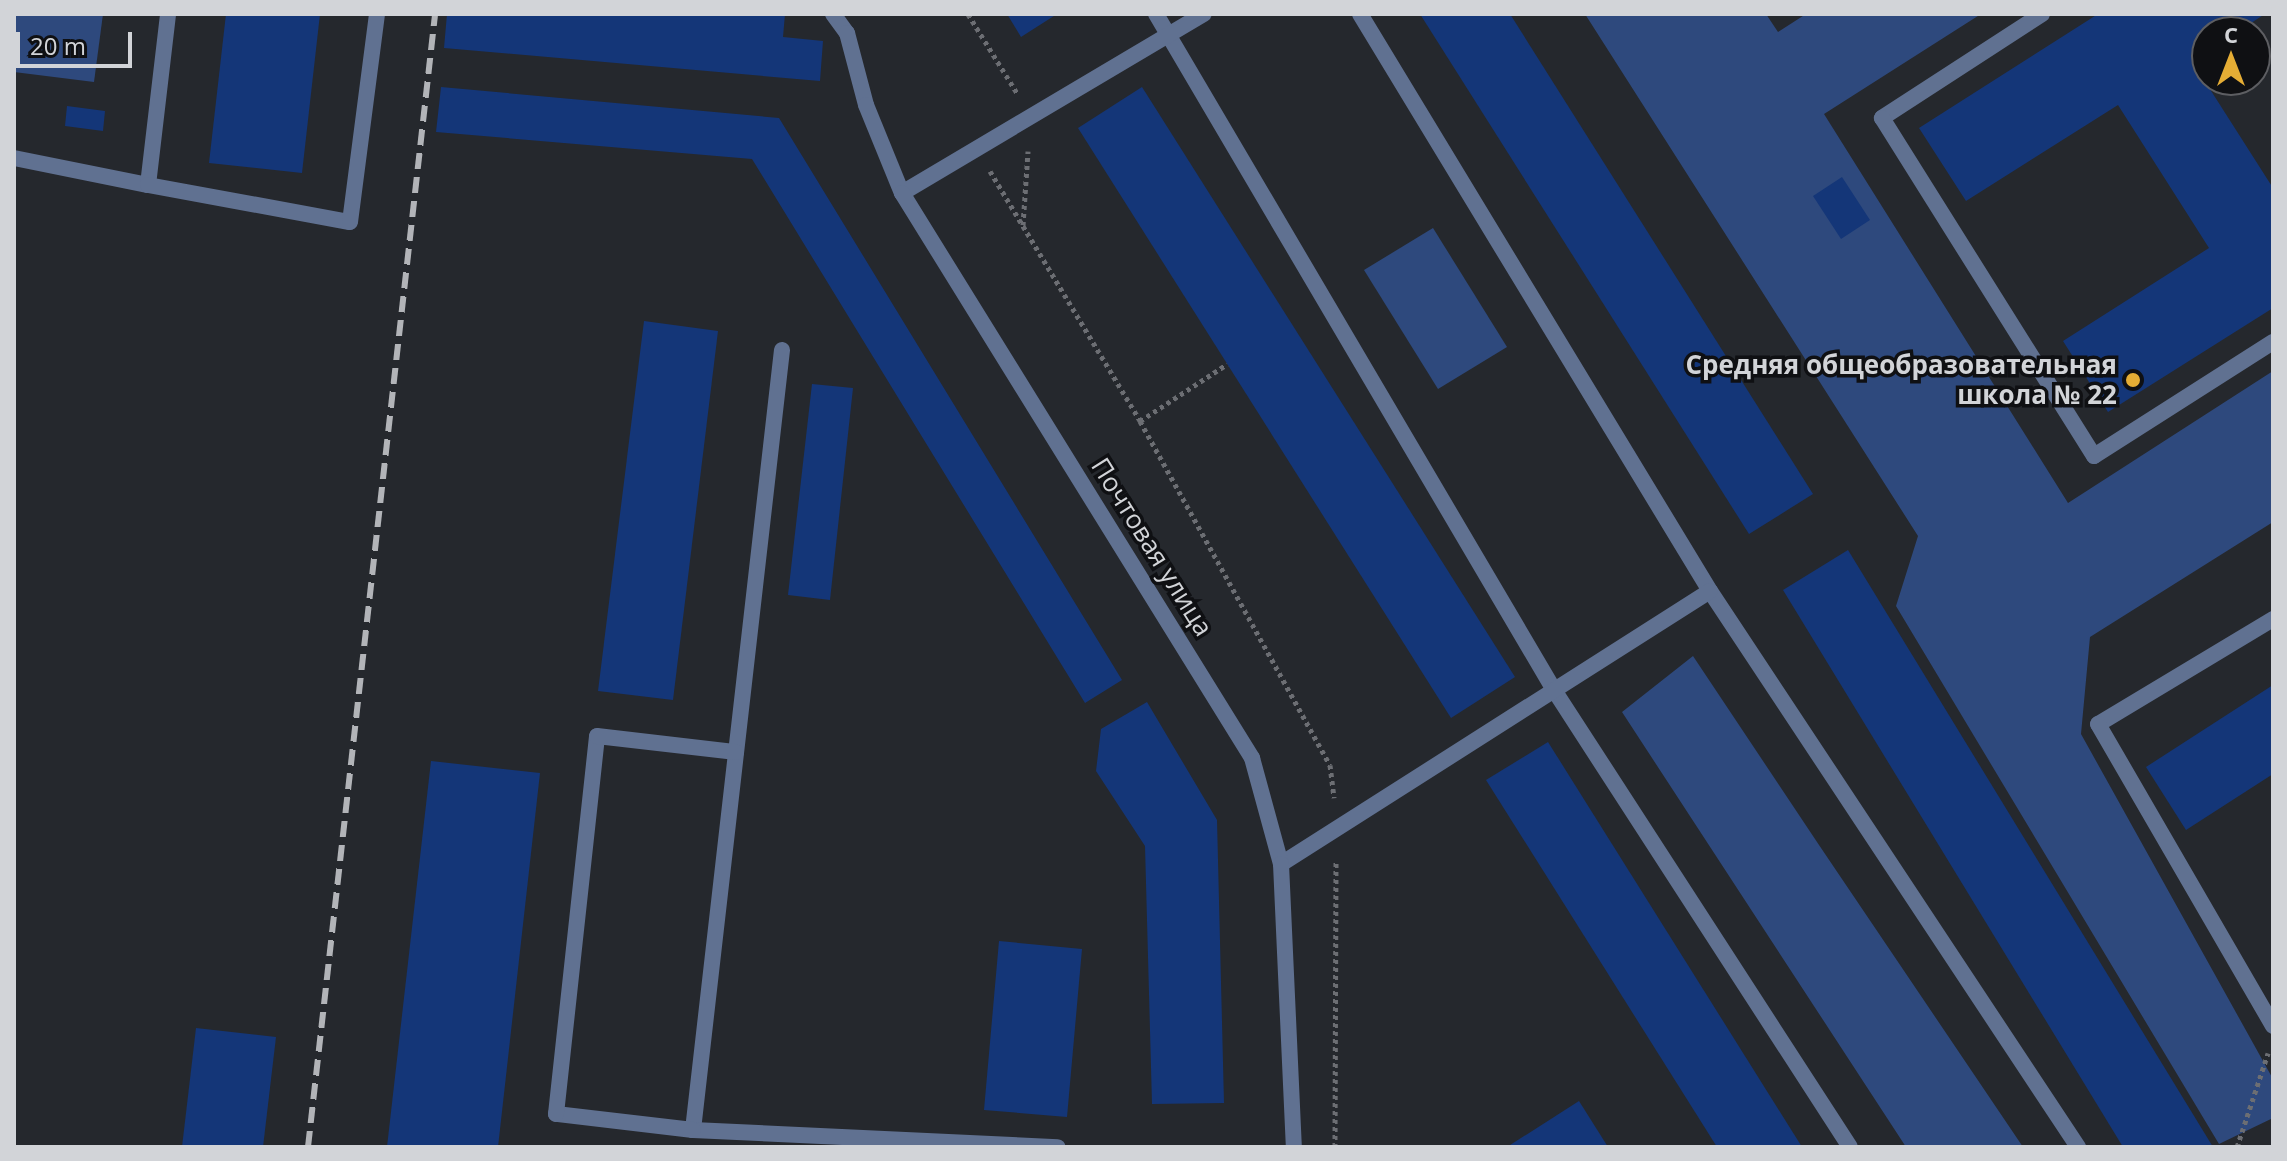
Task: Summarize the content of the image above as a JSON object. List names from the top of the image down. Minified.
{"streets":{"street":["Почтовая улица"]},"places":["Средняя общеобразовательная школа № 22"],"scale_bar":"20 m","north":"top"}
